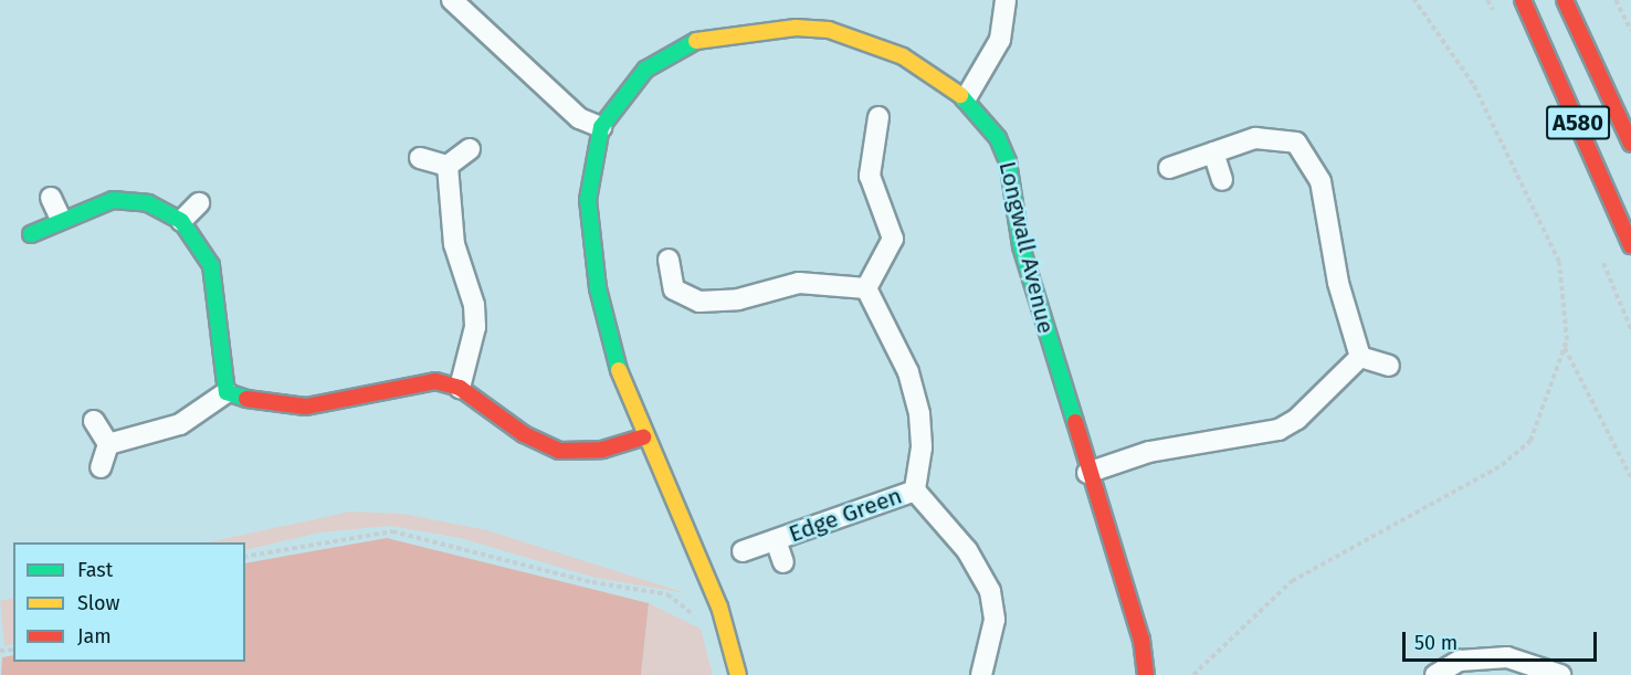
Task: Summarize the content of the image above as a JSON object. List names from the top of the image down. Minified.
{"streets":{"main road":["A580","Longwall Avenue"],"street":["Edge Green"]},"legend":["Fast","Slow","Jam"],"scale_bar":"50 m"}
